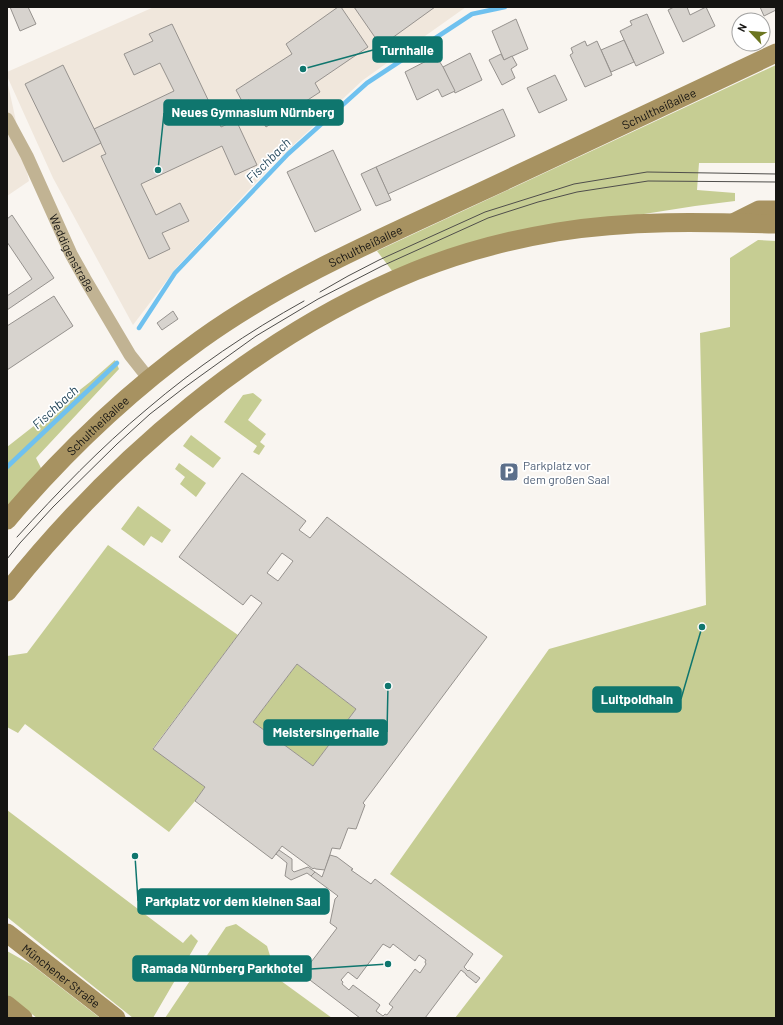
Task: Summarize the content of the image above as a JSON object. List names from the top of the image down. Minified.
{"streets":{"main road":["Schultheißallee","Münchener Straße"],"street":["Weddigenstraße"]},"crossings":[["Schultheißallee","Weddigenstraße"]],"water":["Fischbach"],"places":{"other":["Turnhalle","Neues Gymnasium Nürnberg","Luitpoldhain","Meistersingerhalle","Parkplatz vor dem kleinen Saal","Ramada Nürnberg Parkhotel"],"parking":["Parkplatz vor dem großen Saal"]},"north":"top left"}
